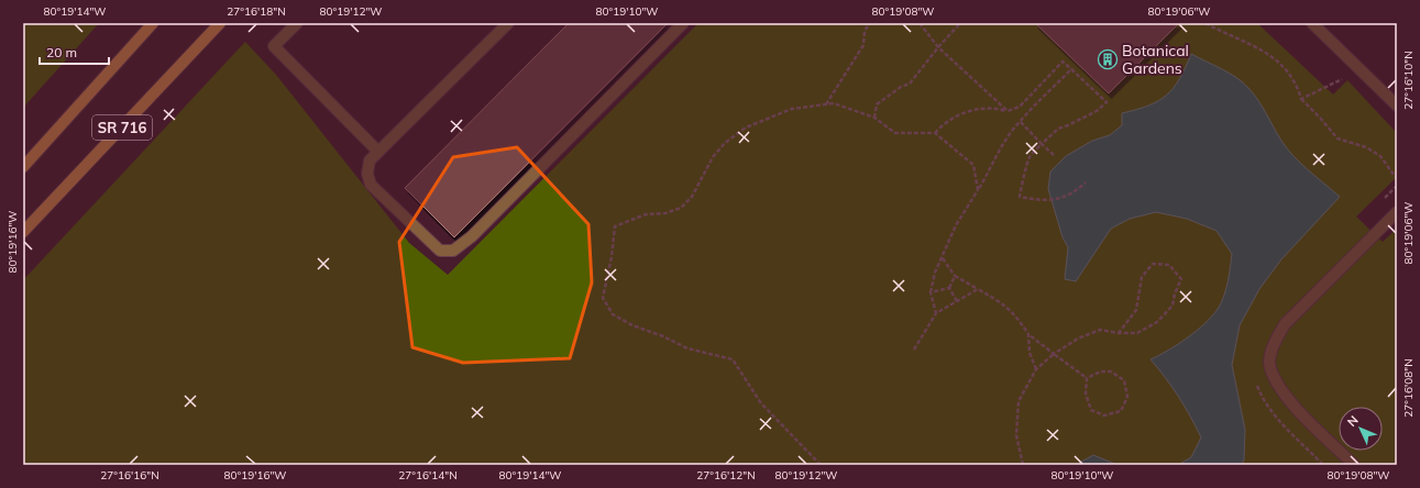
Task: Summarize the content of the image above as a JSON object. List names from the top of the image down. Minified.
{"streets":{"main road":["SR 716"]},"places":{"building":["Botanical Gardens"]},"scale_bar":"20 m","north":"top left","coordinates":["80°19'14\"W","27°16'18\"N","80°19'12\"W","80°19'10\"W","80°19'08\"W","80°19'06\"W","27°16'10\"N","80°19'16\"W","27°16'08\"N","27°16'16\"N","27°16'14\"N","27°16'12\"N"]}
